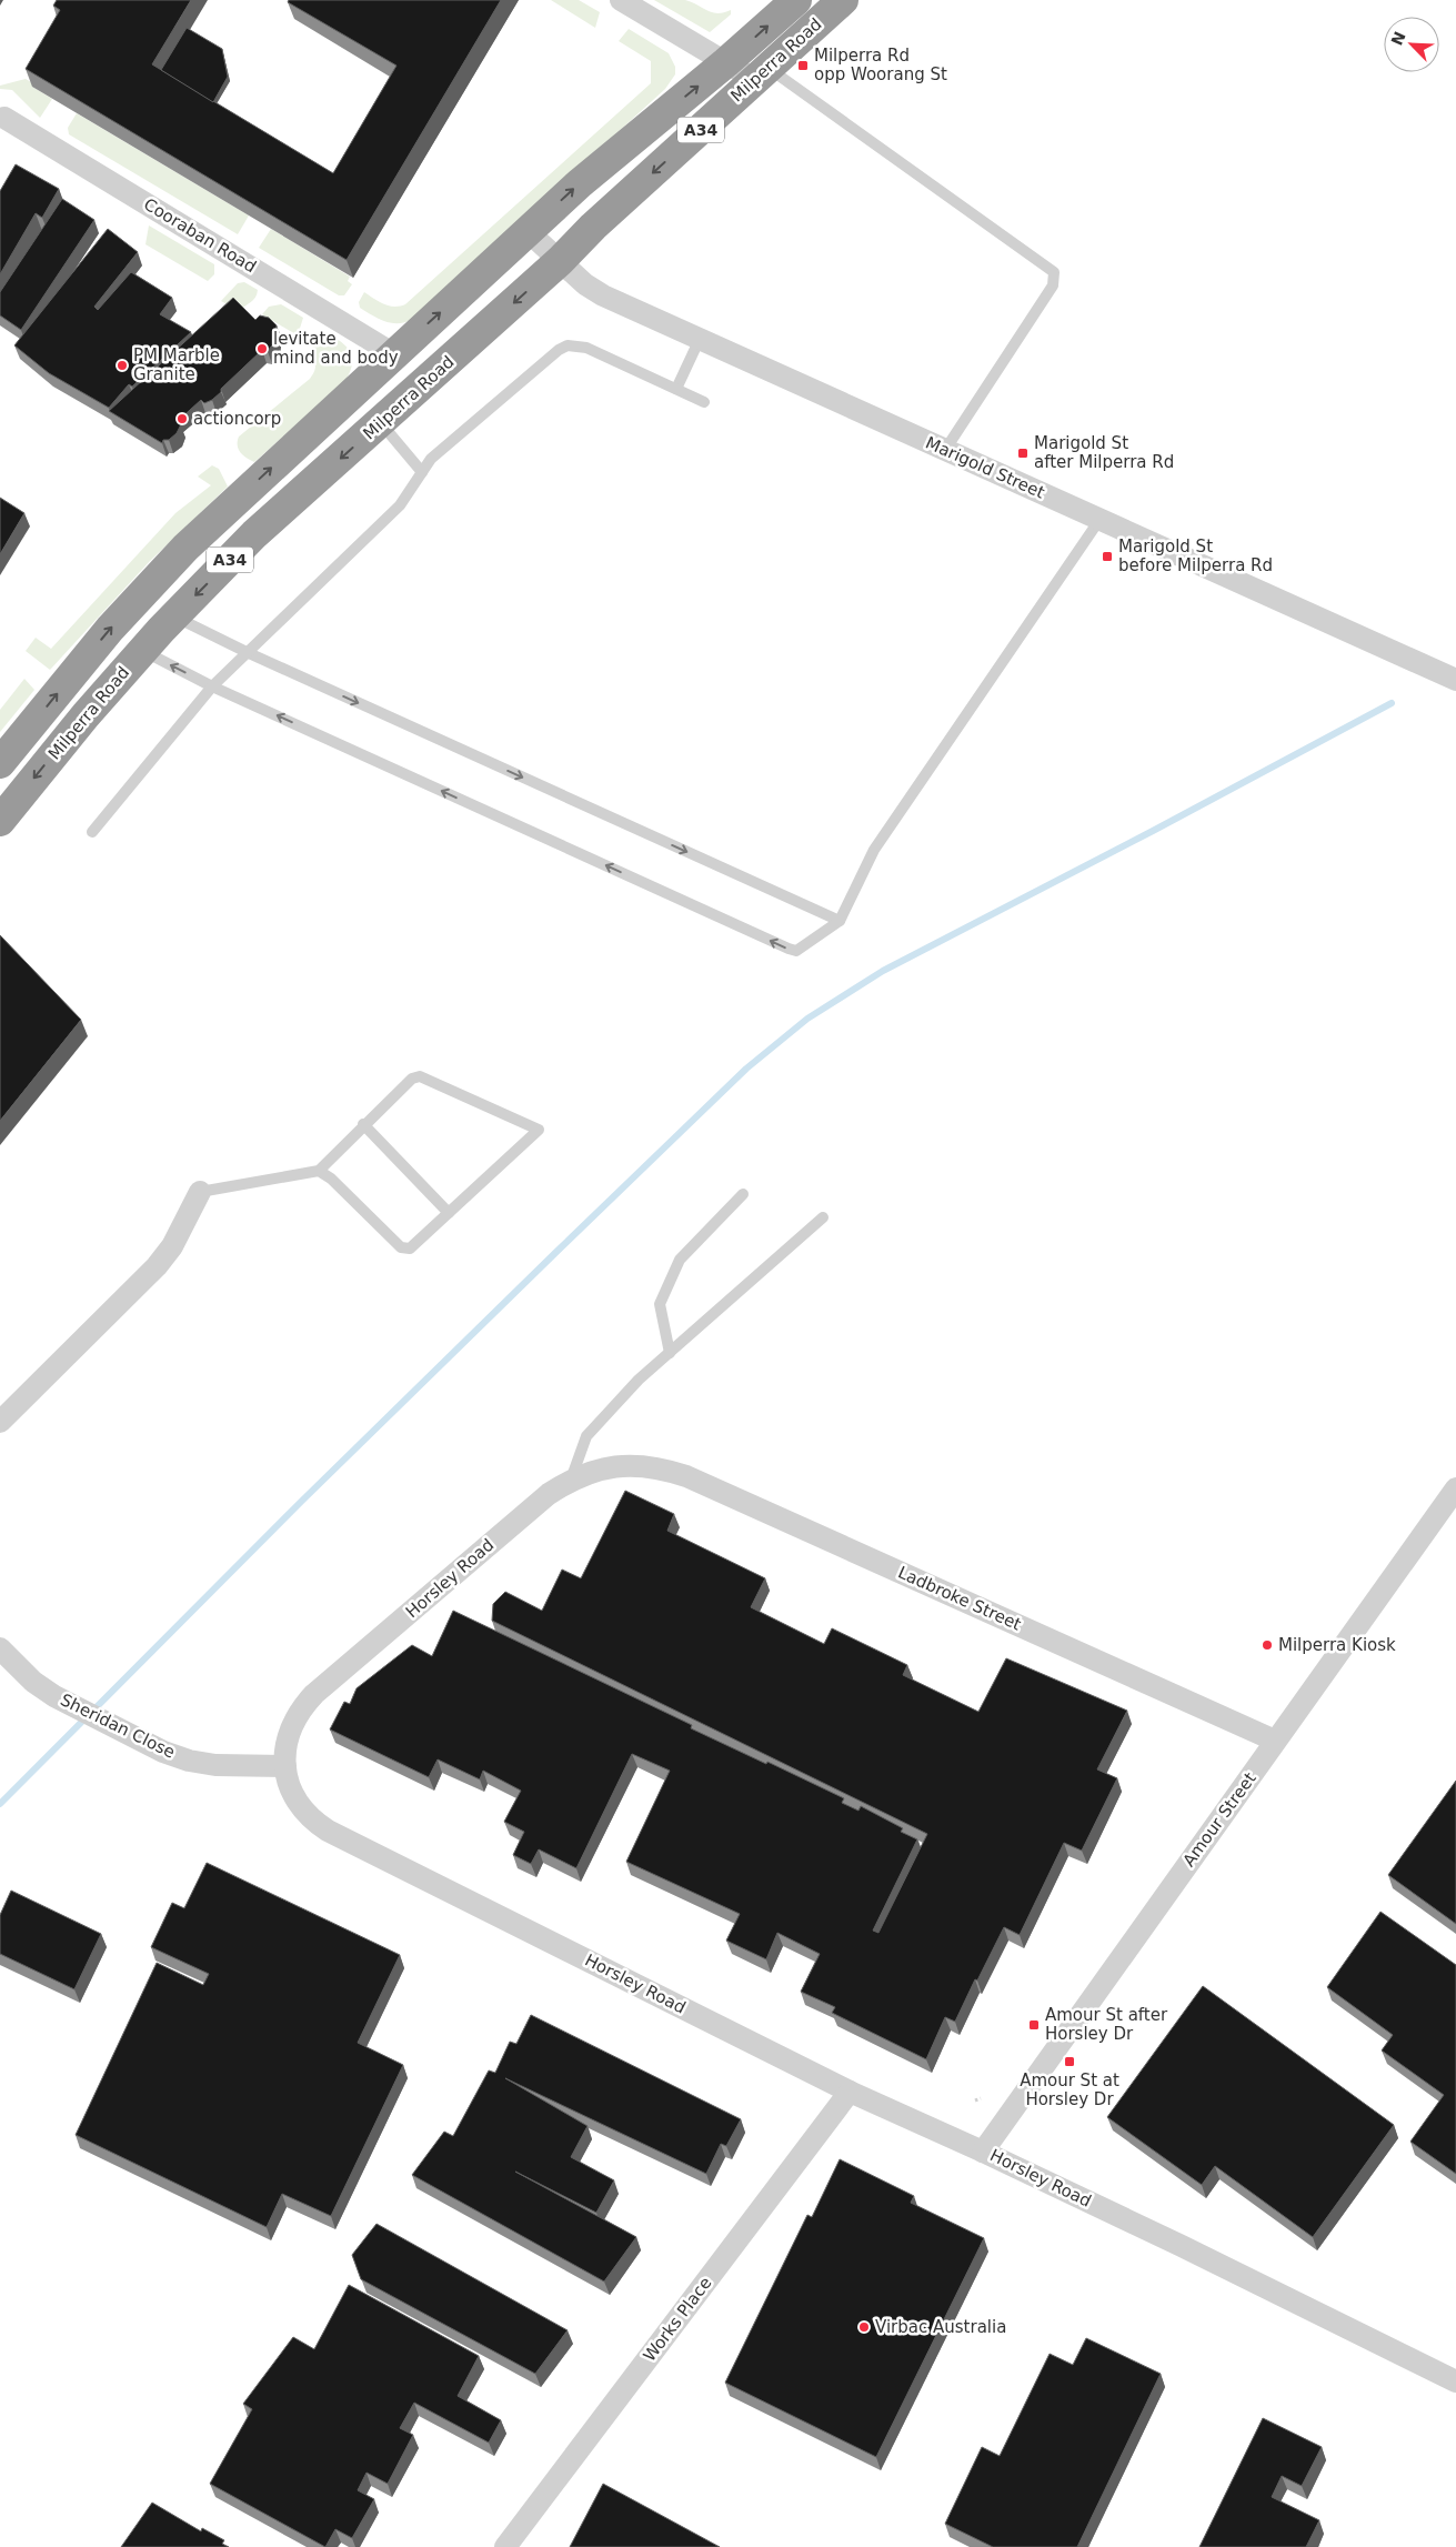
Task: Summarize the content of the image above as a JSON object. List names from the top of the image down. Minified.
{"streets":{"highway":["Milperra Road","A34"],"street":["Cooraban Road","Marigold Street","Horsley Road","Ladbroke Street","Sheridan Close","Amour Street","Works Place"]},"crossings":[["Milperra Road","Cooraban Road"],["Milperra Road","Marigold Street"],["Horsley Road","Ladbroke Street"],["Horsley Road","Sheridan Close"],["Horsley Road","Amour Street"],["Horsley Road","Works Place"],["Ladbroke Street","Amour Street"]],"places":{"transit":["Milperra Rd opp Woorang St","Marigold St after Milperra Rd","Marigold St before Milperra Rd","Amour St after Horsley Dr","Amour St at Horsley Dr"],"other":["levitate mind and body","PM Marble Granite","actioncorp","Milperra Kiosk","Virbac Australia"]},"north":"top left"}
